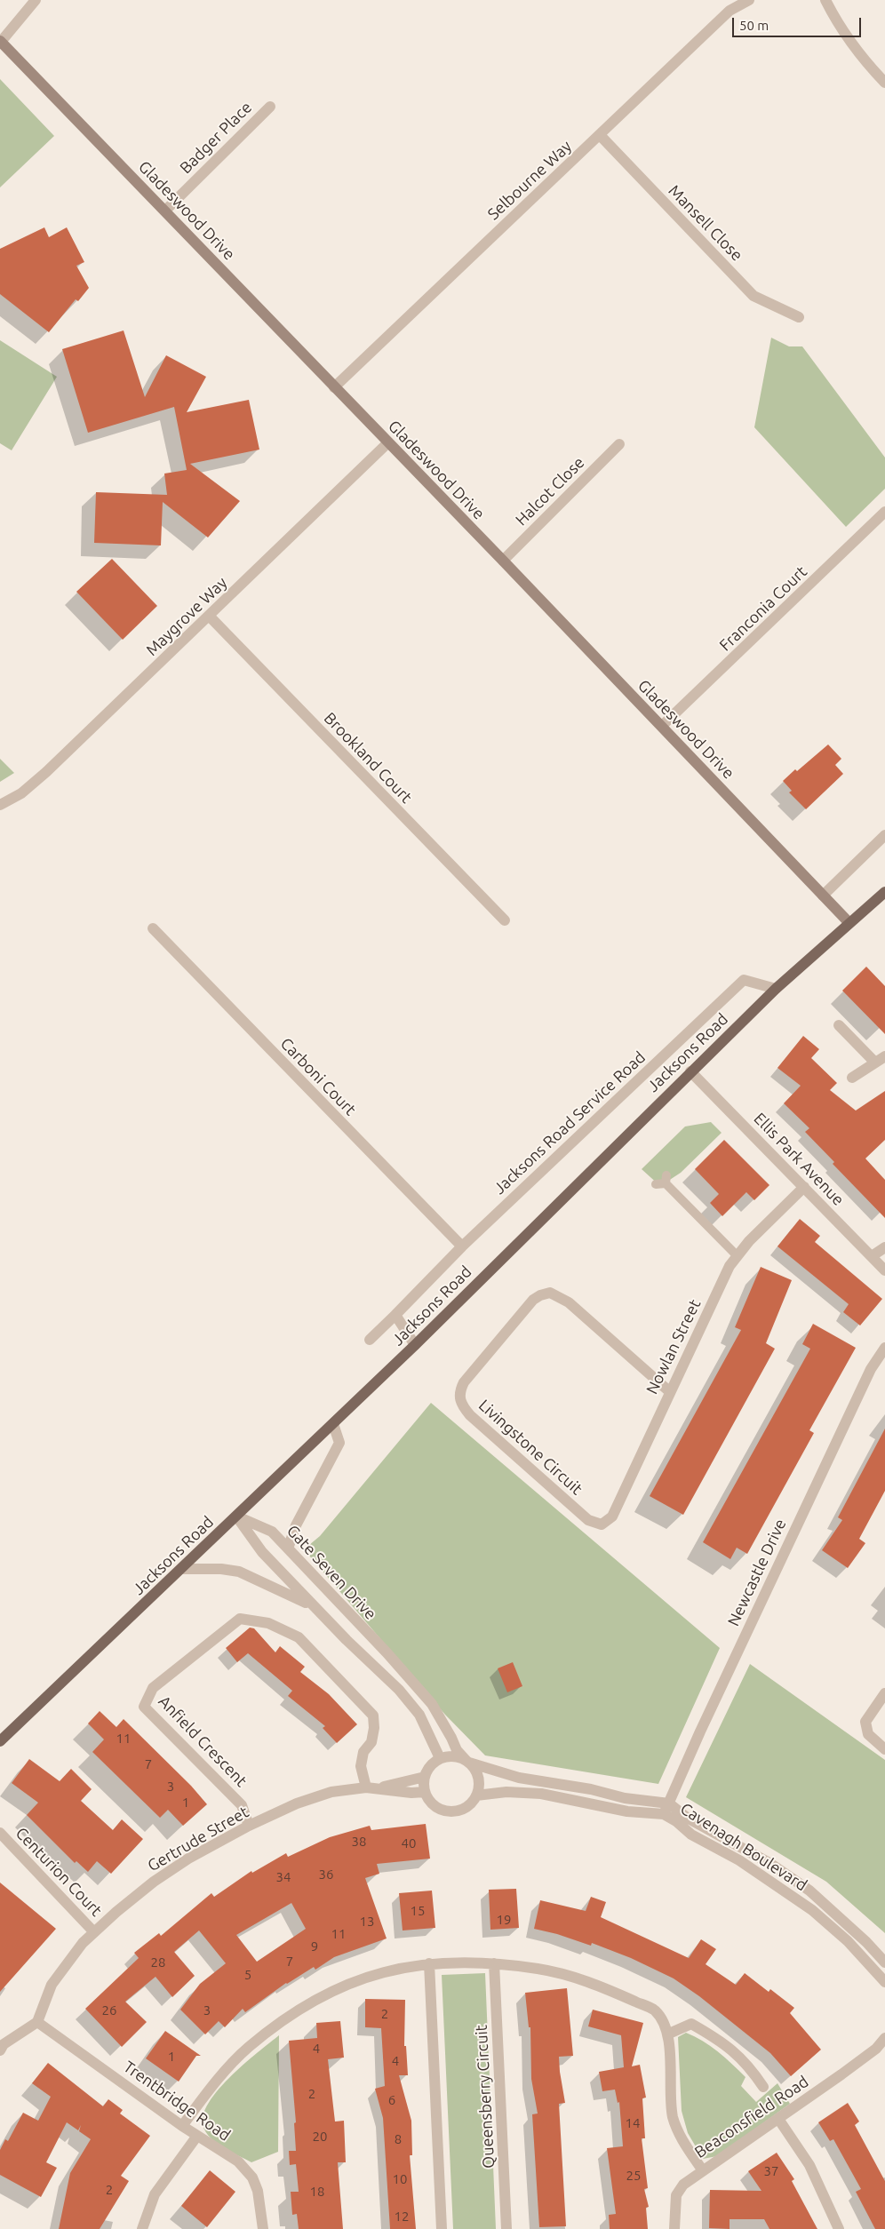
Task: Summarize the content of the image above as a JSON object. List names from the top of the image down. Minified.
{"streets":{"main road":["Jacksons Road"],"street":["Badger Place","Selbourne Way","Gladeswood Drive","Mansell Close","Halcot Close","Franconia Court","Maygrove Way","Brookland Court","Carboni Court","Jacksons Road Service Road","Ellis Park Avenue","Nowlan Street","Livingstone Circuit","Gate Seven Drive","Newcastle Drive","Anfield Crescent","Gertrude Street","Cavenagh Boulevard","Centurion Court","Queensberry Circuit","Trentbridge Road","Beaconsfield Road"]},"crossings":[["Badger Place","Gladeswood Drive"],["Selbourne Way","Gladeswood Drive"],["Selbourne Way","Mansell Close"],["Gladeswood Drive","Halcot Close"],["Gladeswood Drive","Franconia Court"],["Gladeswood Drive","Maygrove Way"],["Gladeswood Drive","Jacksons Road"],["Maygrove Way","Brookland Court"],["Jacksons Road","Jacksons Road Service Road"],["Jacksons Road","Ellis Park Avenue"],["Jacksons Road","Gate Seven Drive"],["Carboni Court","Jacksons Road Service Road"],["Ellis Park Avenue","Nowlan Street"],["Nowlan Street","Livingstone Circuit"],["Gate Seven Drive","Gertrude Street"],["Gate Seven Drive","Cavenagh Boulevard"],["Newcastle Drive","Cavenagh Boulevard"],["Anfield Crescent","Gertrude Street"],["Gertrude Street","Cavenagh Boulevard"],["Gertrude Street","Centurion Court"],["Gertrude Street","Trentbridge Road"]],"house_numbers":["11","7","3","1","38","40","36","34","15","19","13","11","9","7","28","5","26","3","2","4","1","4","2","6","14","20","8","37","25","10","2","18","12"],"scale_bar":"50 m"}
